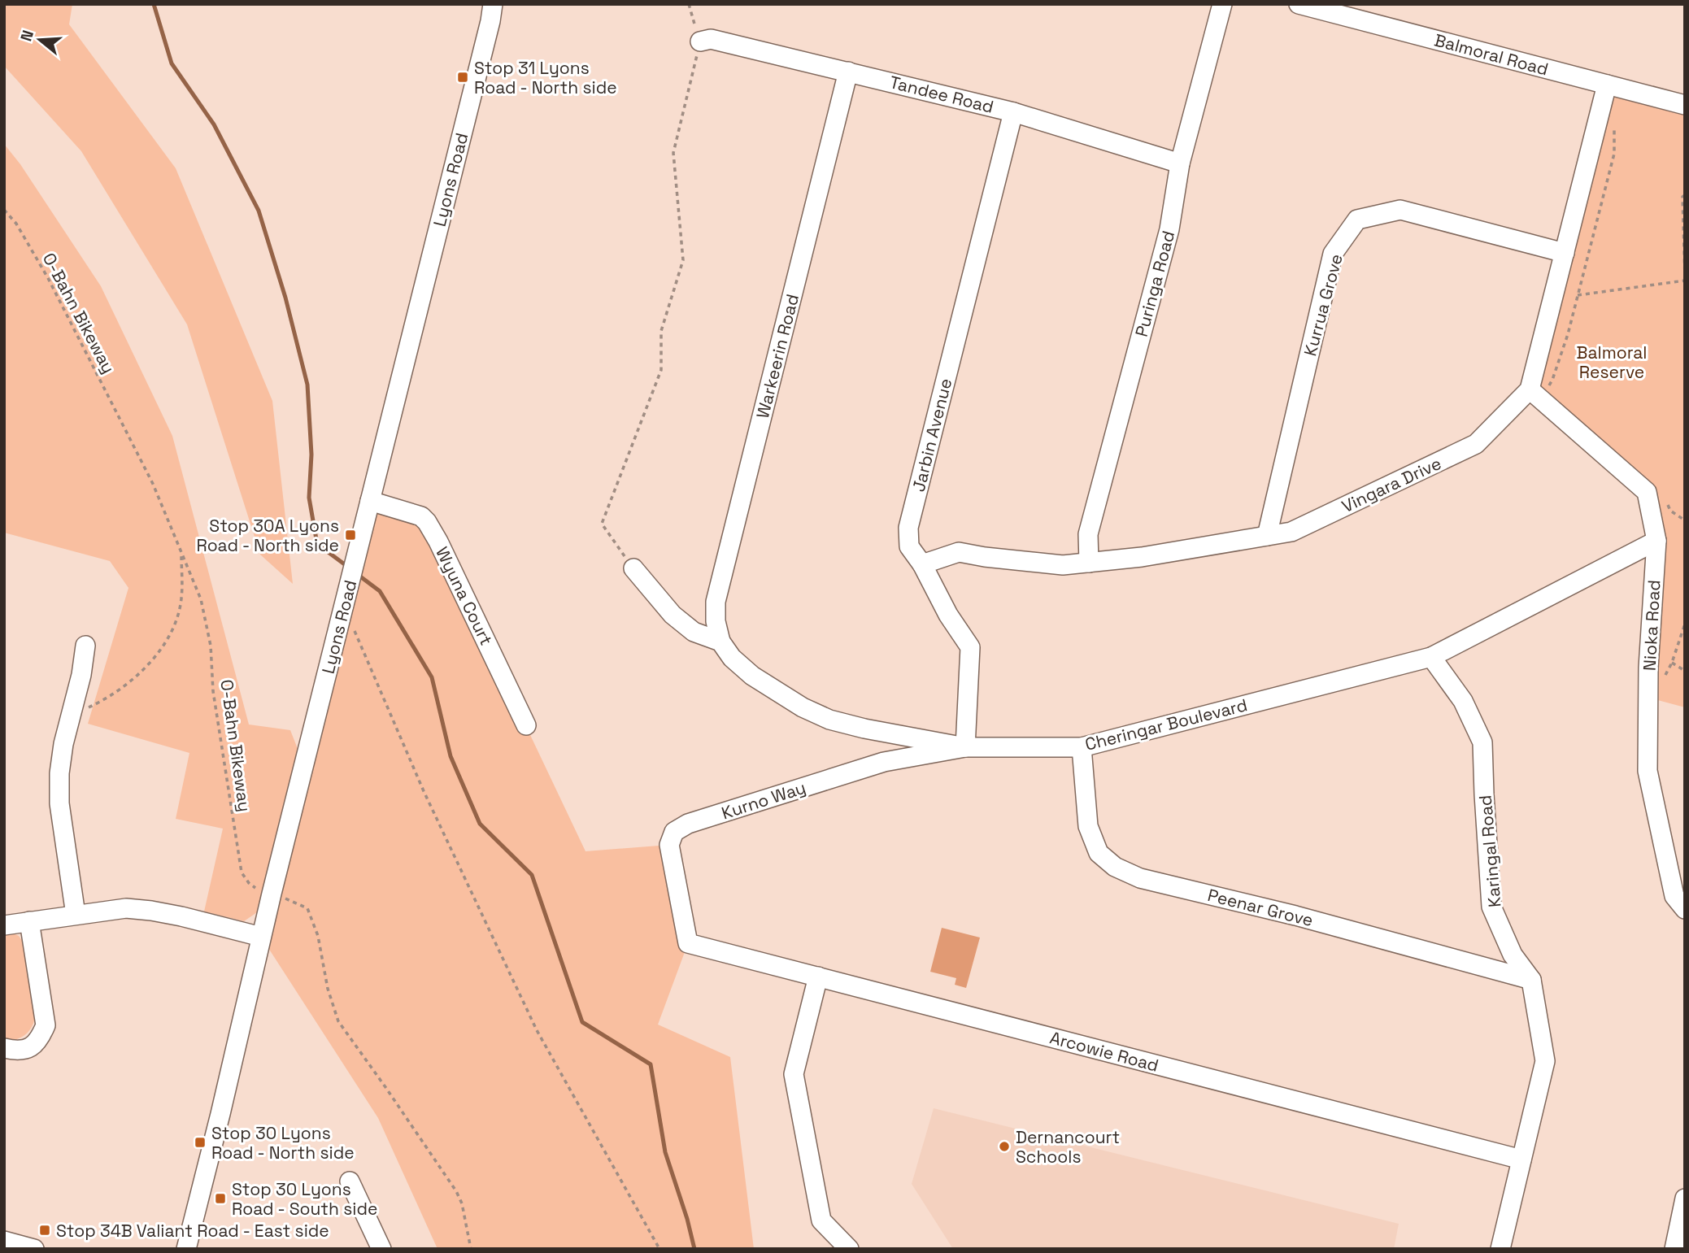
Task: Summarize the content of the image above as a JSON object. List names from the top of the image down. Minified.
{"streets":{"street":["Balmoral Road","Tandee Road","Lyons Road","Puringa Road","Kurrua Grove","Warkeerin Road","Jarbin Avenue","Vingara Drive","Wyuna Court","Nioka Road","Cheringar Boulevard","Kurno Way","Karingal Road","Peenar Grove","Arcowie Road"],"path":["O-Bahn Bikeway"]},"crossings":[["Tandee Road","Puringa Road"],["Tandee Road","Warkeerin Road"],["Tandee Road","Jarbin Avenue"],["Lyons Road","O-Bahn Bikeway"],["Lyons Road","Wyuna Court"],["Puringa Road","Vingara Drive"],["Kurrua Grove","Vingara Drive"],["Warkeerin Road","Cheringar Boulevard"],["Jarbin Avenue","Vingara Drive"],["Jarbin Avenue","Cheringar Boulevard"],["Jarbin Avenue","Kurno Way"],["Vingara Drive","Nioka Road"],["Nioka Road","Cheringar Boulevard"],["Cheringar Boulevard","Kurno Way"],["Cheringar Boulevard","Karingal Road"],["Cheringar Boulevard","Peenar Grove"],["Kurno Way","Arcowie Road"],["Karingal Road","Peenar Grove"],["Karingal Road","Arcowie Road"]],"parks":["Balmoral Reserve"],"places":{"transit":["Stop 31 Lyons Road - North side","Stop 30A Lyons Road - North side","Stop 30 Lyons Road - North side","Stop 30 Lyons Road - South side","Stop 34B Valiant Road - East side"],"other":["Dernancourt Schools"]},"north":"left"}
